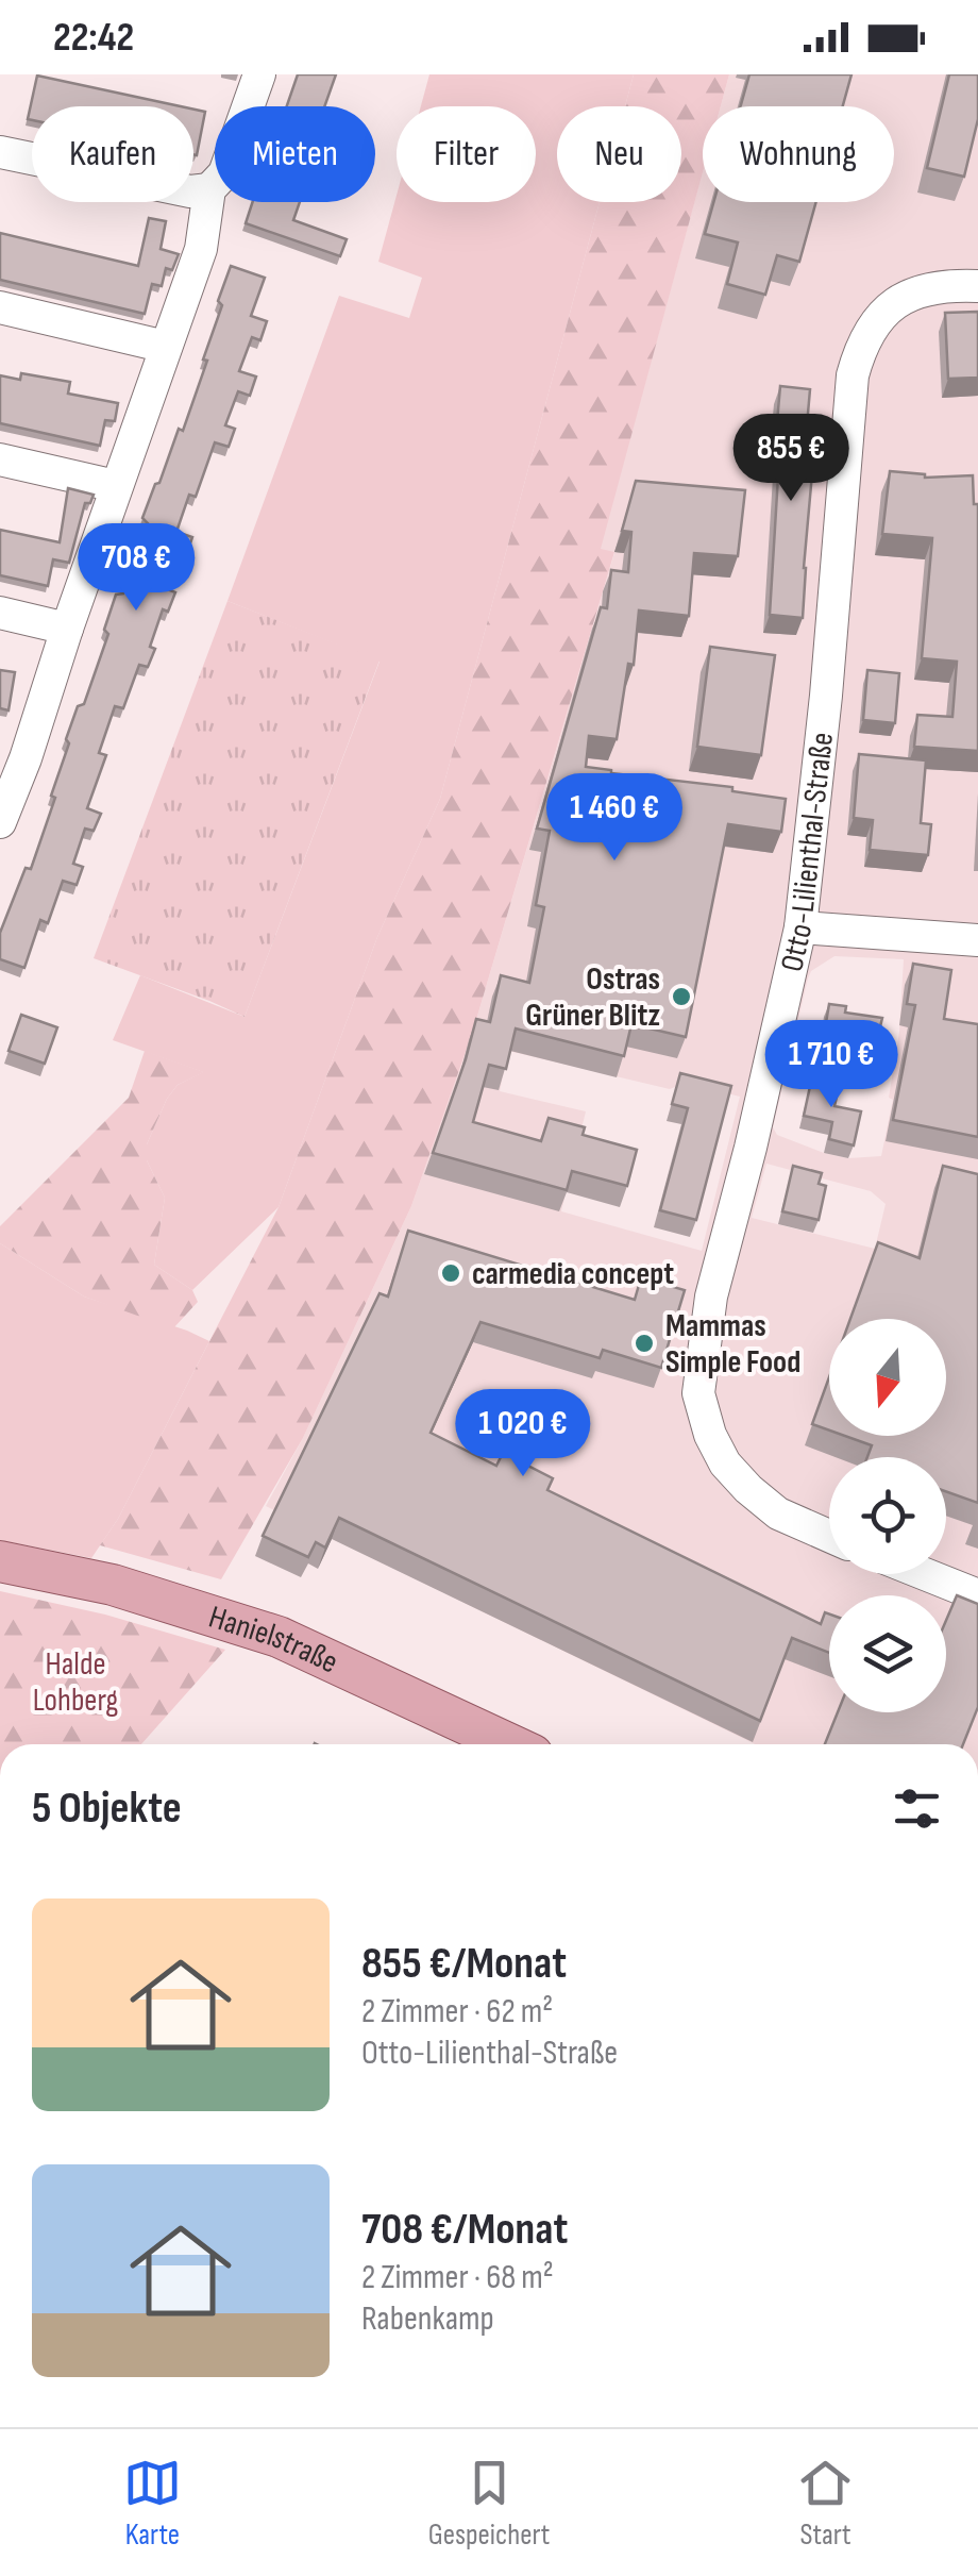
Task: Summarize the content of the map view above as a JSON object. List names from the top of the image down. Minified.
{"streets":{"main road":["Hanielstraße"],"street":["Otto-Lilienthal-Straße"]},"parks":["Halde Lohberg"],"places":["Ostras Grüner Blitz","carmedia concept","Mammas Simple Food"],"north":"bottom","page":{"status":"22:42","chip":["Kaufen","Mieten","Filter","Neu","Wohnung"],"price":["855 €","708 €","1 460 €","1 710 €","1 020 €"],"heading":"5 Objekte","list":[{"name":"855 €/Monat","note":"2 Zimmer · 62 m² · Otto-Lilienthal-Straße"},{"name":"708 €/Monat","note":"2 Zimmer · 68 m² · Rabenkamp"}],"tabs":["Karte","Gespeichert","Start"]}}
